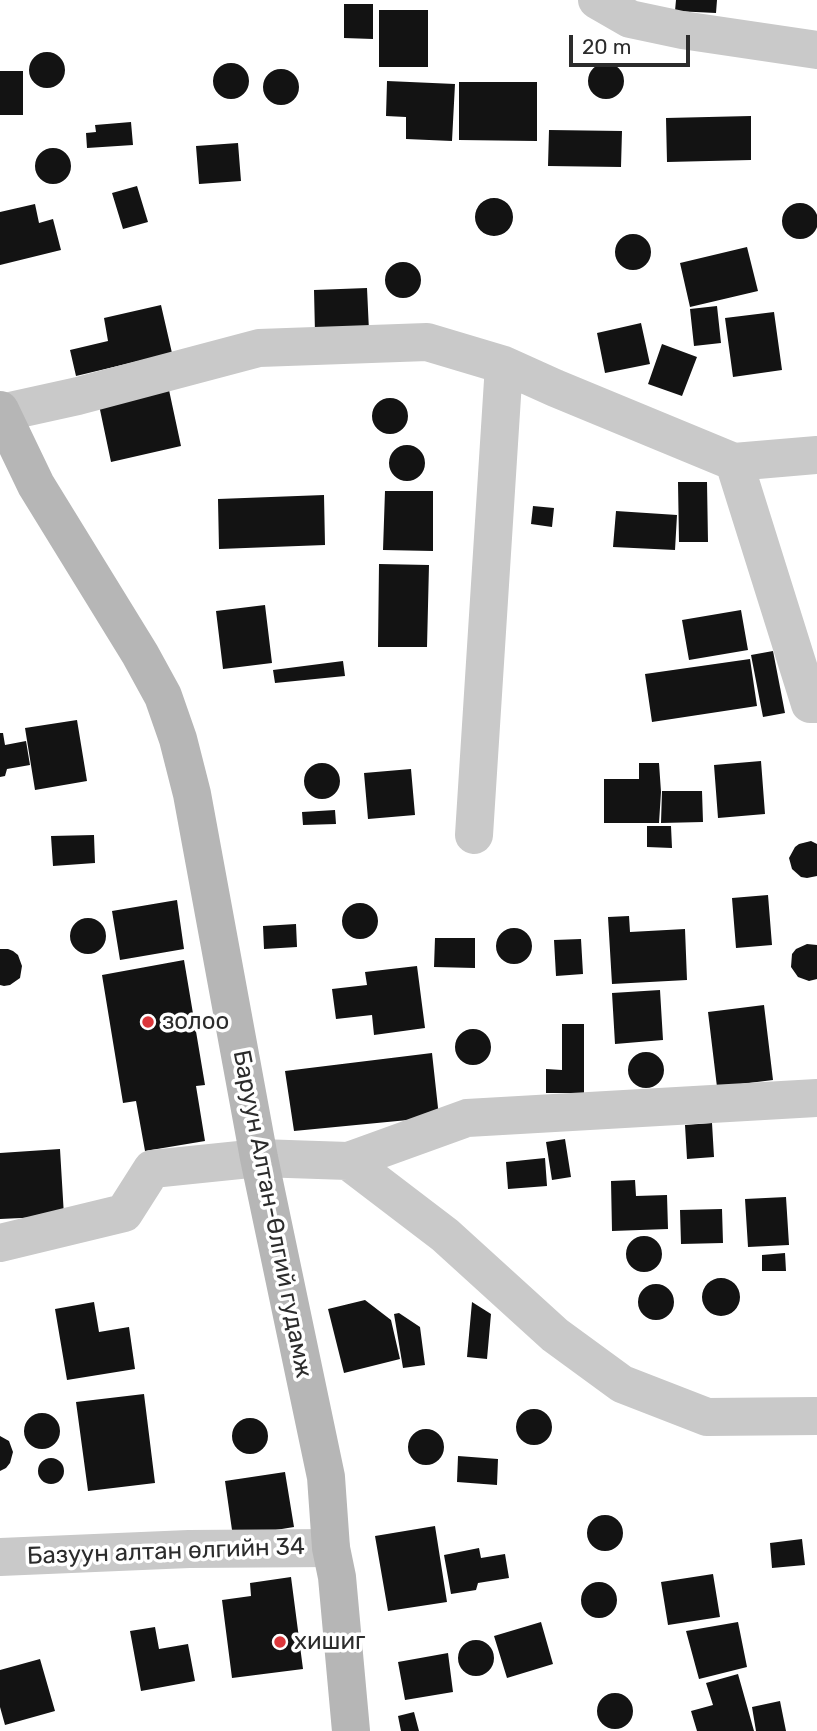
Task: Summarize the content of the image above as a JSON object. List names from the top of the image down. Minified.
{"streets":{"main road":["Баруун Алтан-Өлгий гудамж"],"street":["Базуун алтан өлгийн 34"]},"crossings":[["Баруун Алтан-Өлгий гудамж","Базуун алтан өлгийн 34"]],"places":["золоо","хишиг"],"scale_bar":"20 m"}
